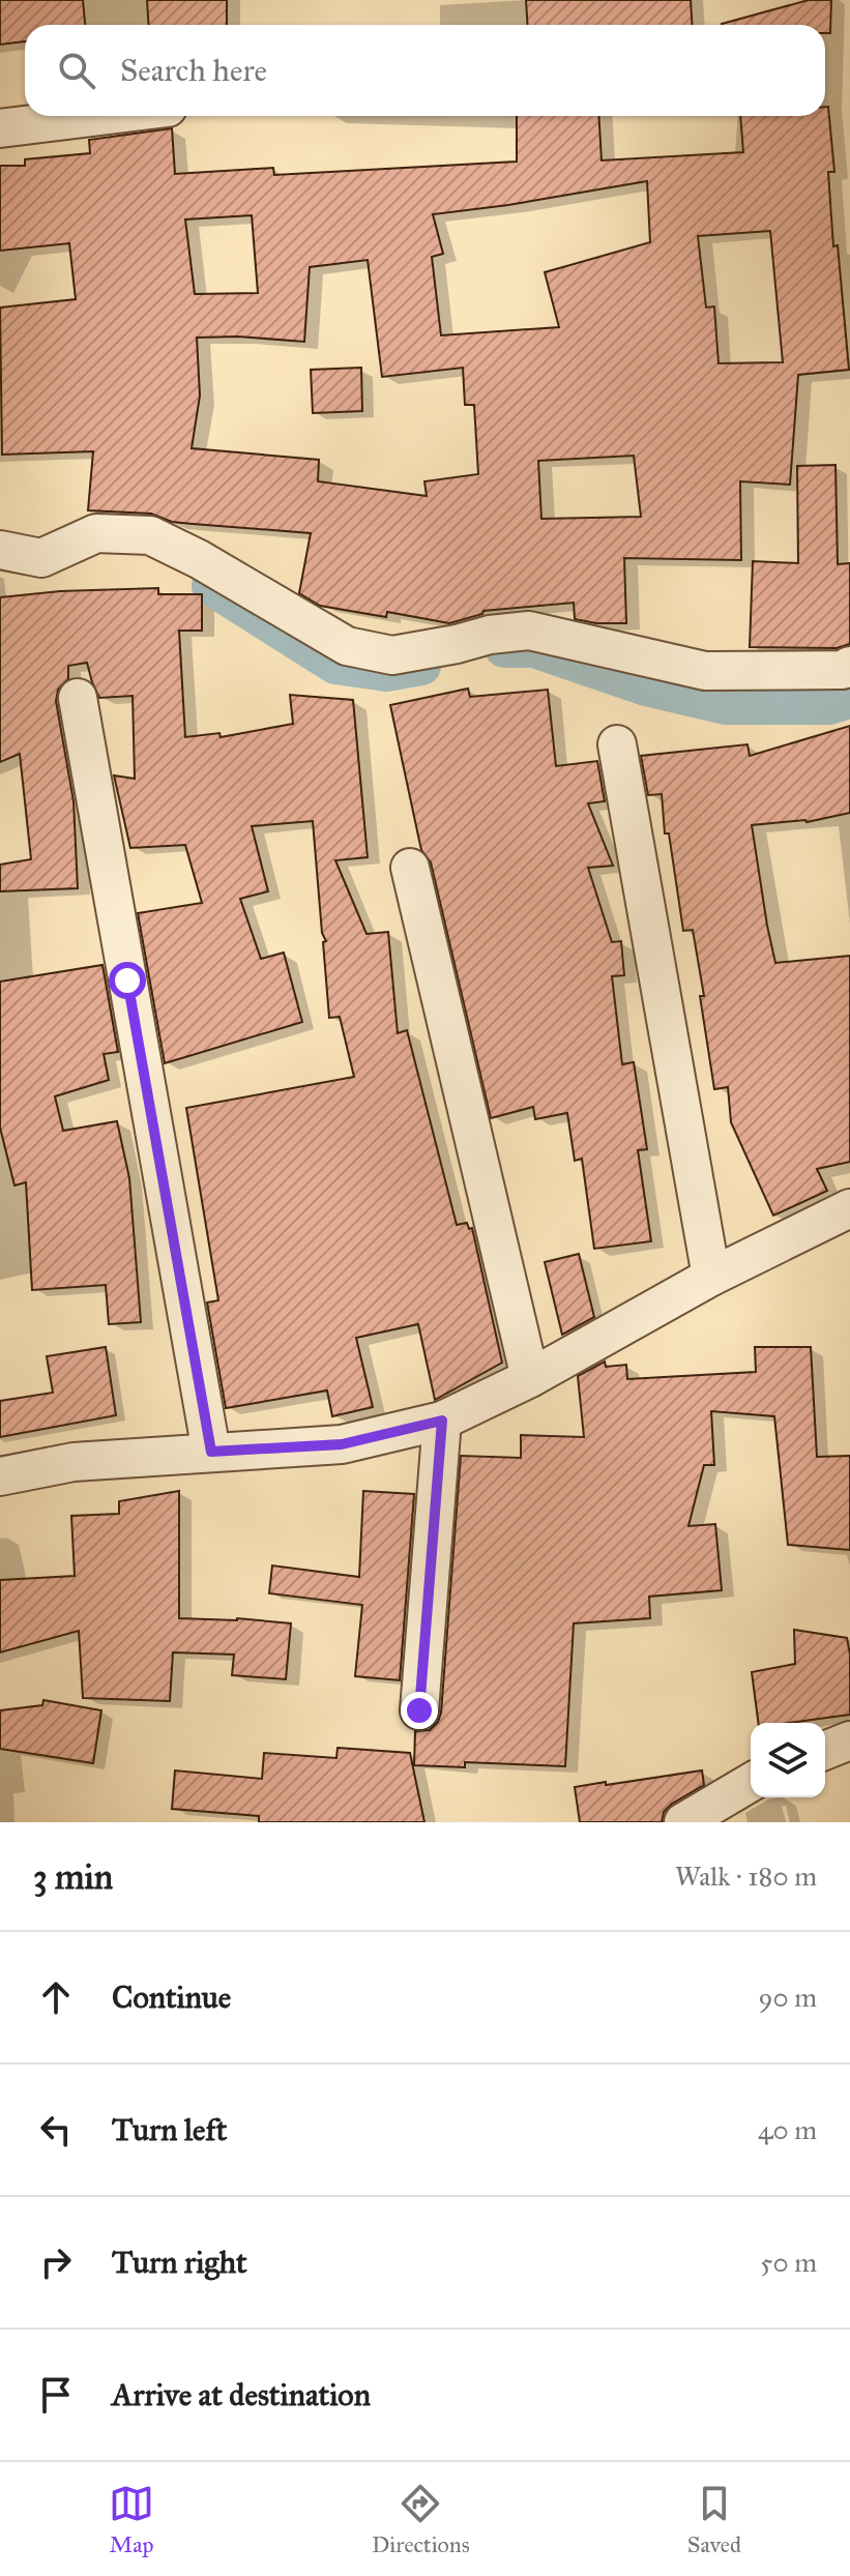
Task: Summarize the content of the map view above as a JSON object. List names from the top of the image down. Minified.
{"page":{"search":"Search here","heading":["3 min","Walk · 180 m"],"list":[["Continue","90 m"],["Turn left","40 m"],["Turn right","50 m"],"Arrive at destination"],"nav":["Map","Directions","Saved"]}}
